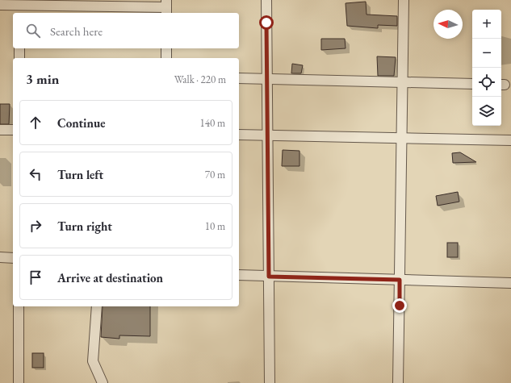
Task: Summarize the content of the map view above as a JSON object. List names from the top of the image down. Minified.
{"north":"left","page":{"map_buttons":["+","−"],"search":"Search here","heading":["3 min","Walk · 220 m"],"list":[["Continue","140 m"],["Turn left","70 m"],["Turn right","10 m"],"Arrive at destination"]}}
